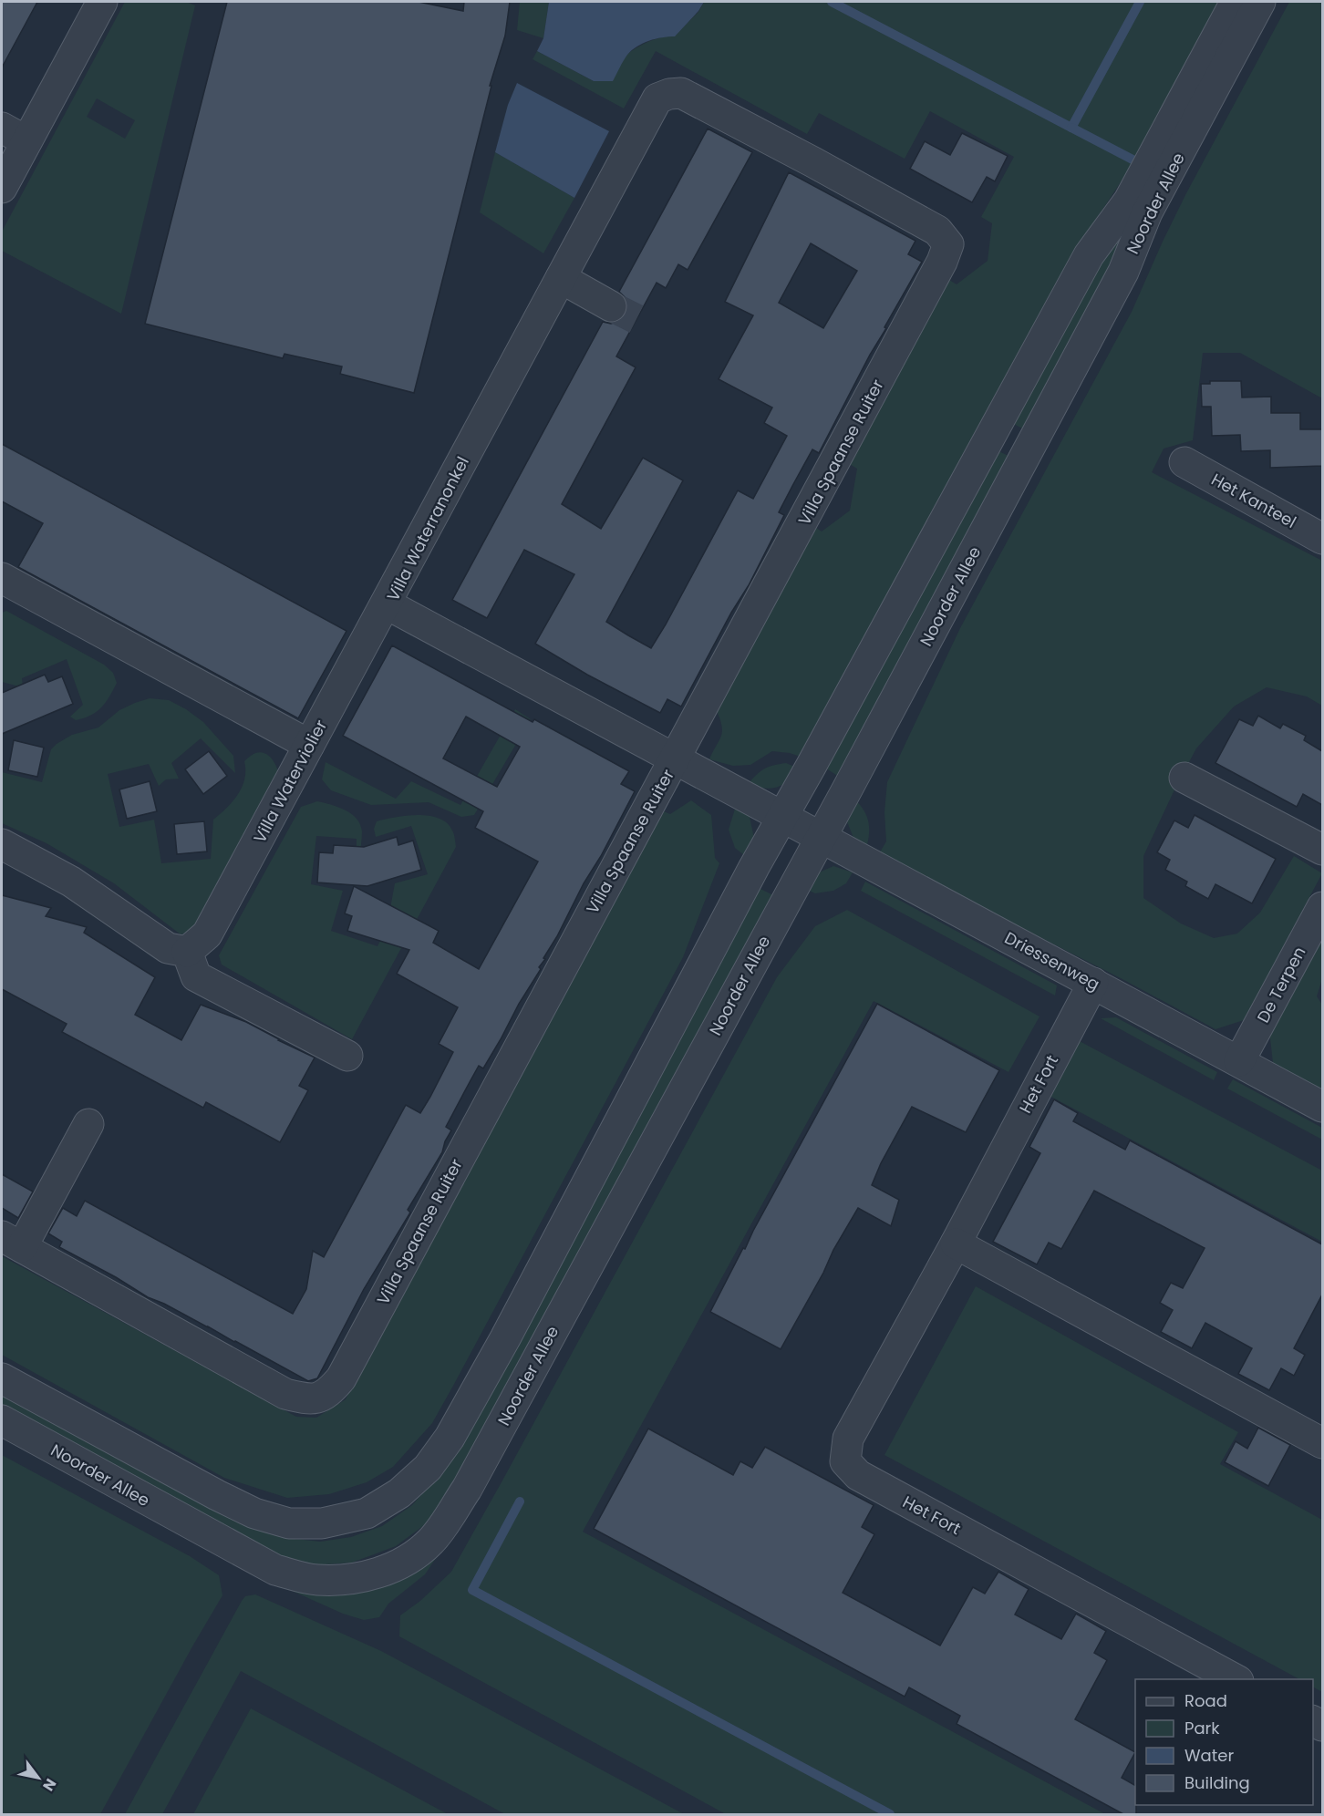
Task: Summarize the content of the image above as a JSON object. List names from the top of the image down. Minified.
{"streets":{"street":["Noorder Allee","Villa Spaanse Ruiter","Het Kanteel","Villa Waterranonkel","Villa Waterviolier","Driessenweg","De Terpen","Het Fort"]},"crossings":[["Noorder Allee","Villa Waterranonkel"],["Noorder Allee","Driessenweg"],["Villa Spaanse Ruiter","Villa Waterranonkel"],["Villa Waterranonkel","Villa Waterviolier"],["Villa Waterranonkel","Driessenweg"],["Driessenweg","De Terpen"],["Driessenweg","Het Fort"]],"legend":["Road","Park","Water","Building"],"north":"bottom right"}
